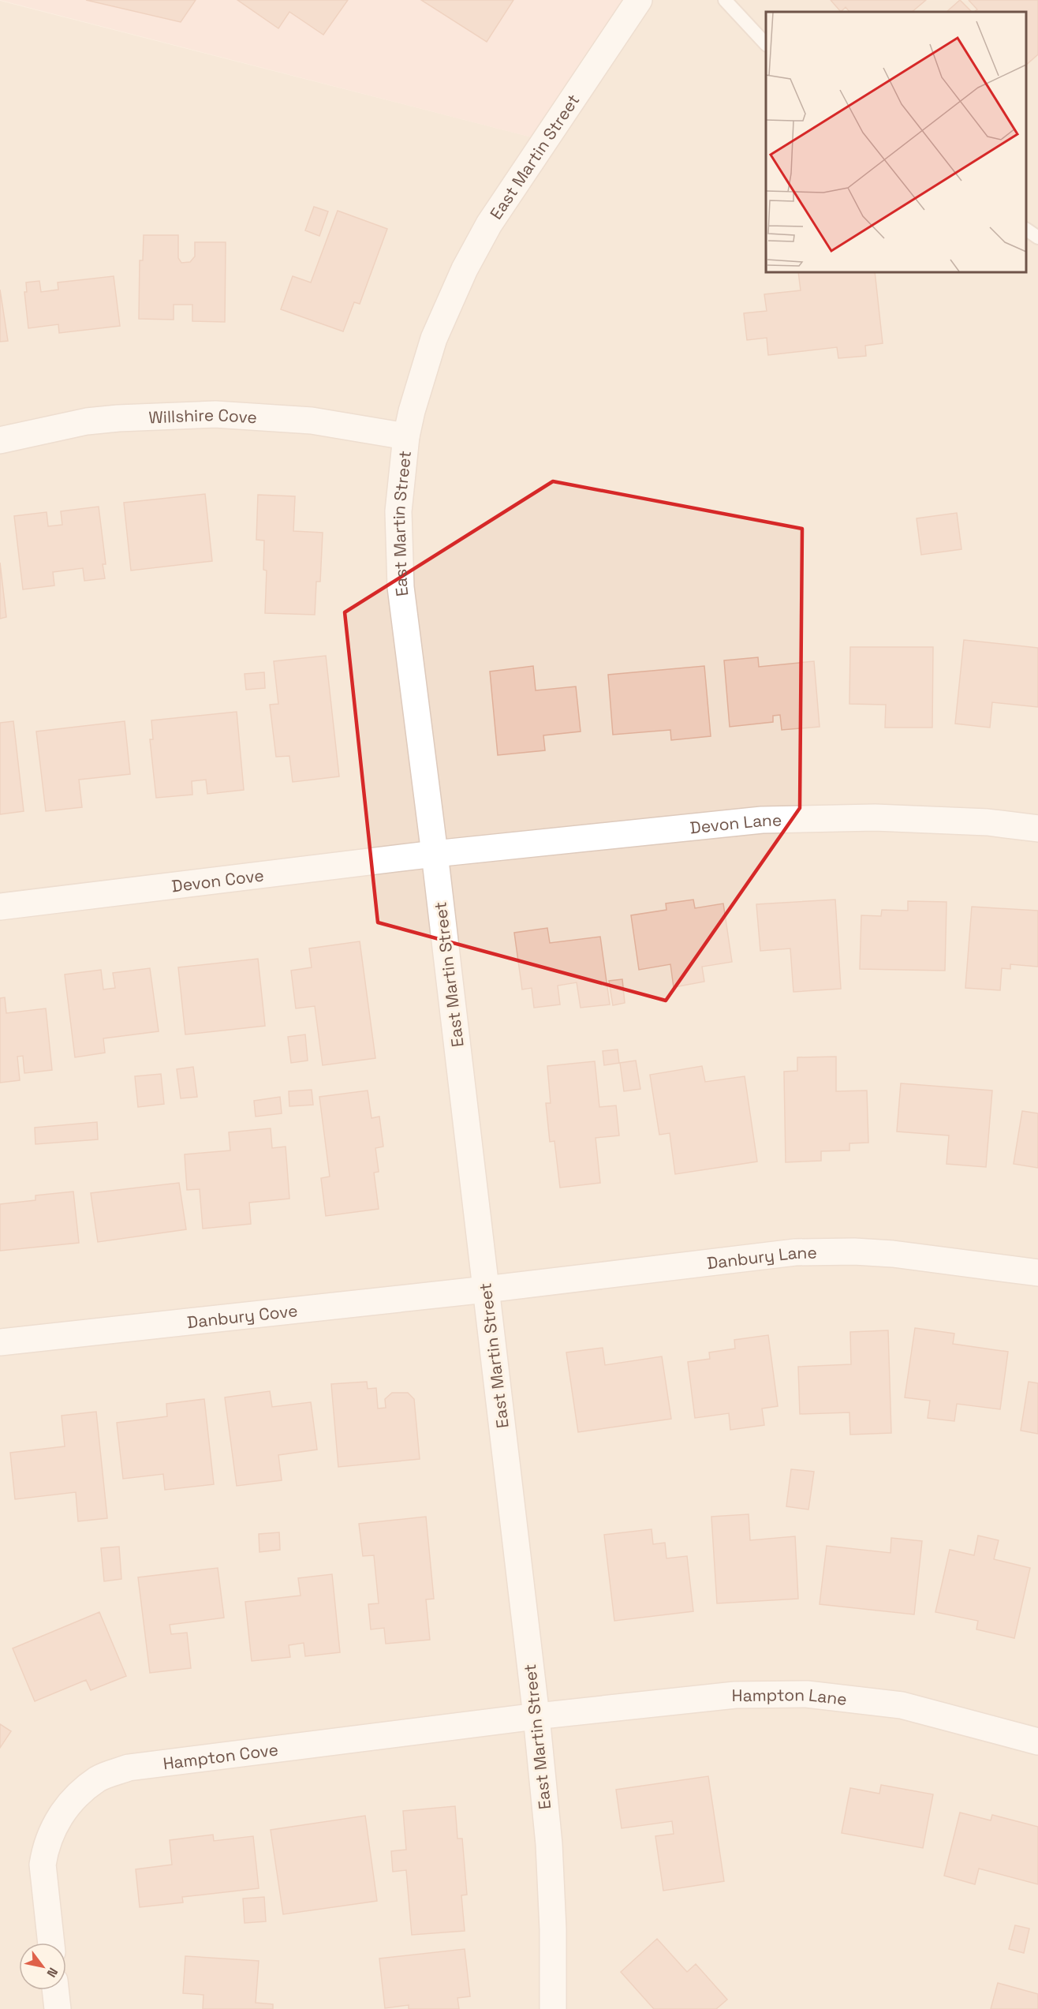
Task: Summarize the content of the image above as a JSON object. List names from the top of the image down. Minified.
{"streets":{"street":["East Martin Street","Willshire Cove","Devon Lane","Devon Cove","Danbury Lane","Danbury Cove","Hampton Lane","Hampton Cove"]},"crossings":[["East Martin Street","Willshire Cove"],["East Martin Street","Devon Lane"],["East Martin Street","Devon Cove"],["East Martin Street","Danbury Lane"],["East Martin Street","Danbury Cove"],["East Martin Street","Hampton Lane"],["East Martin Street","Hampton Cove"],["Devon Lane","Devon Cove"],["Danbury Lane","Danbury Cove"],["Hampton Lane","Hampton Cove"]],"north":"bottom right"}
